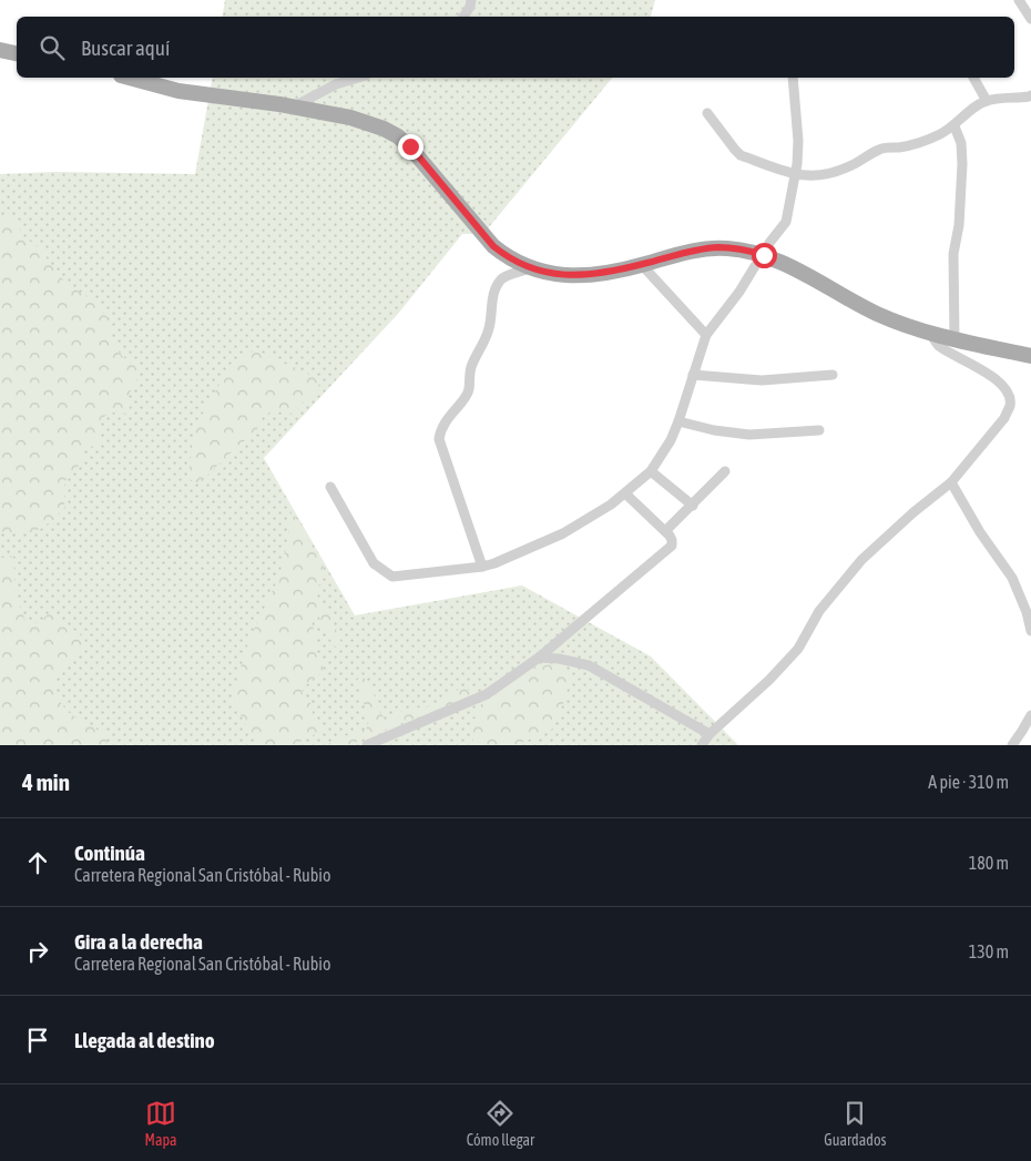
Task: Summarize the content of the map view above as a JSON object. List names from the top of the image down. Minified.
{"page":{"search":"Buscar aquí","heading":["4 min","A pie · 310 m"],"list":[["Continúa","Carretera Regional San Cristóbal - Rubio","180 m"],["Gira a la derecha","Carretera Regional San Cristóbal - Rubio","130 m"],"Llegada al destino"],"nav":["Mapa","Cómo llegar","Guardados"]}}
